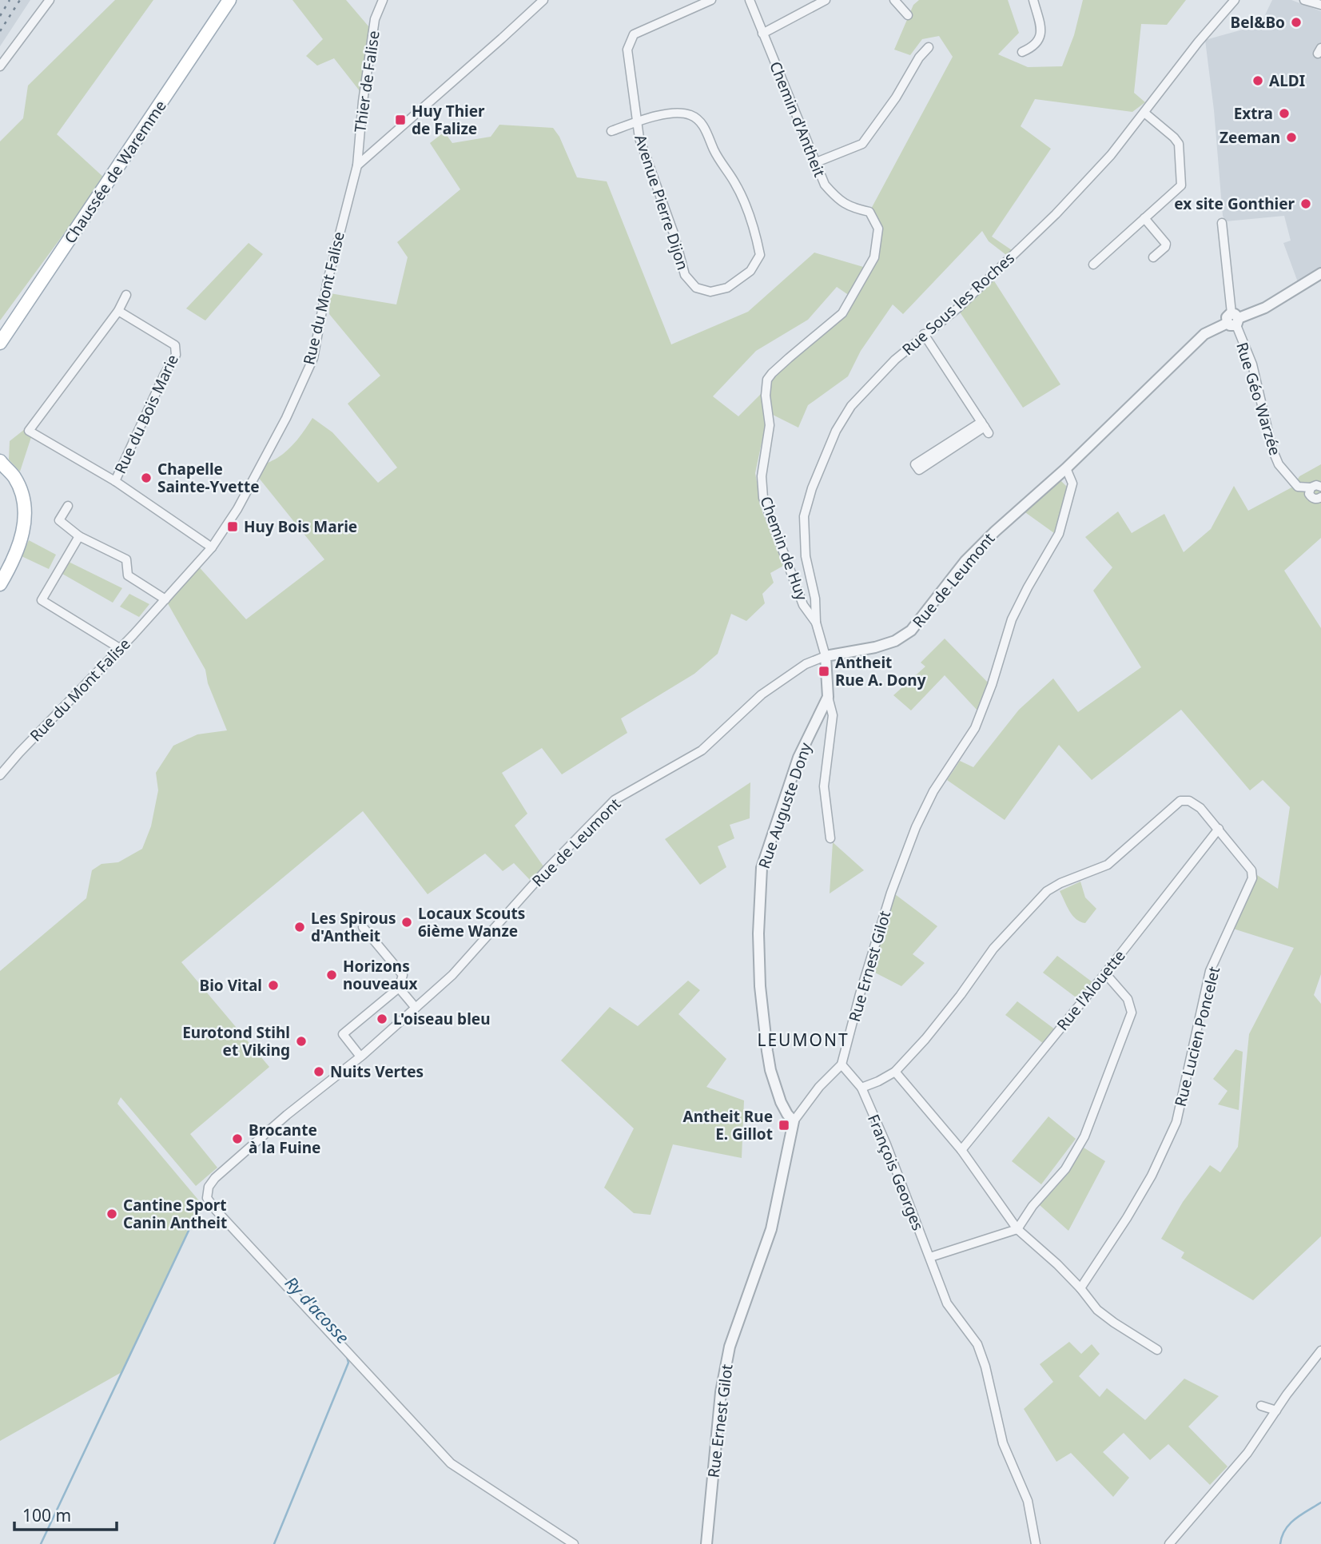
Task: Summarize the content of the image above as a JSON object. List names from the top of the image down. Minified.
{"streets":{"main road":["Chaussée de Waremme"],"street":["Thier de Falise","Chemin d'Antheit","Avenue Pierre Dijon","Rue du Mont Falise","Rue Sous les Roches","Rue Géo Warzée","Rue du Bois Marie","Chemin de Huy","Rue de Leumont","Rue Auguste Dony","Rue Ernest Gilot","Rue l'Alouette","Rue Lucien Poncelet","François Georges"]},"crossings":[["Thier de Falise","Rue du Mont Falise"],["Chemin d'Antheit","Chemin de Huy"],["Rue Sous les Roches","Chemin de Huy"],["Rue Sous les Roches","Rue de Leumont"],["Rue Sous les Roches","Rue Auguste Dony"],["Rue Géo Warzée","Rue de Leumont"],["Rue de Leumont","Rue Auguste Dony"],["Rue de Leumont","Rue Ernest Gilot"],["Rue Auguste Dony","Rue Ernest Gilot"],["Rue Ernest Gilot","François Georges"],["Rue l'Alouette","Rue Lucien Poncelet"],["Rue Lucien Poncelet","François Georges"]],"districts":["LEUMONT"],"water":["Ry d'acosse"],"places":{"other":["Bel&Bo","ALDI","Extra","Zeeman","ex site Gonthier","Chapelle Sainte-Yvette","Locaux Scouts 6ième Wanze","Les Spirous d'Antheit","Horizons nouveaux","Bio Vital","L'oiseau bleu","Eurotond Stihl et Viking","Nuits Vertes","Brocante à la Fuine","Cantine Sport Canin Antheit"],"transit":["Huy Thier de Falize","Huy Bois Marie","Antheit Rue A. Dony","Antheit Rue E. Gillot"]},"scale_bar":"100 m"}
